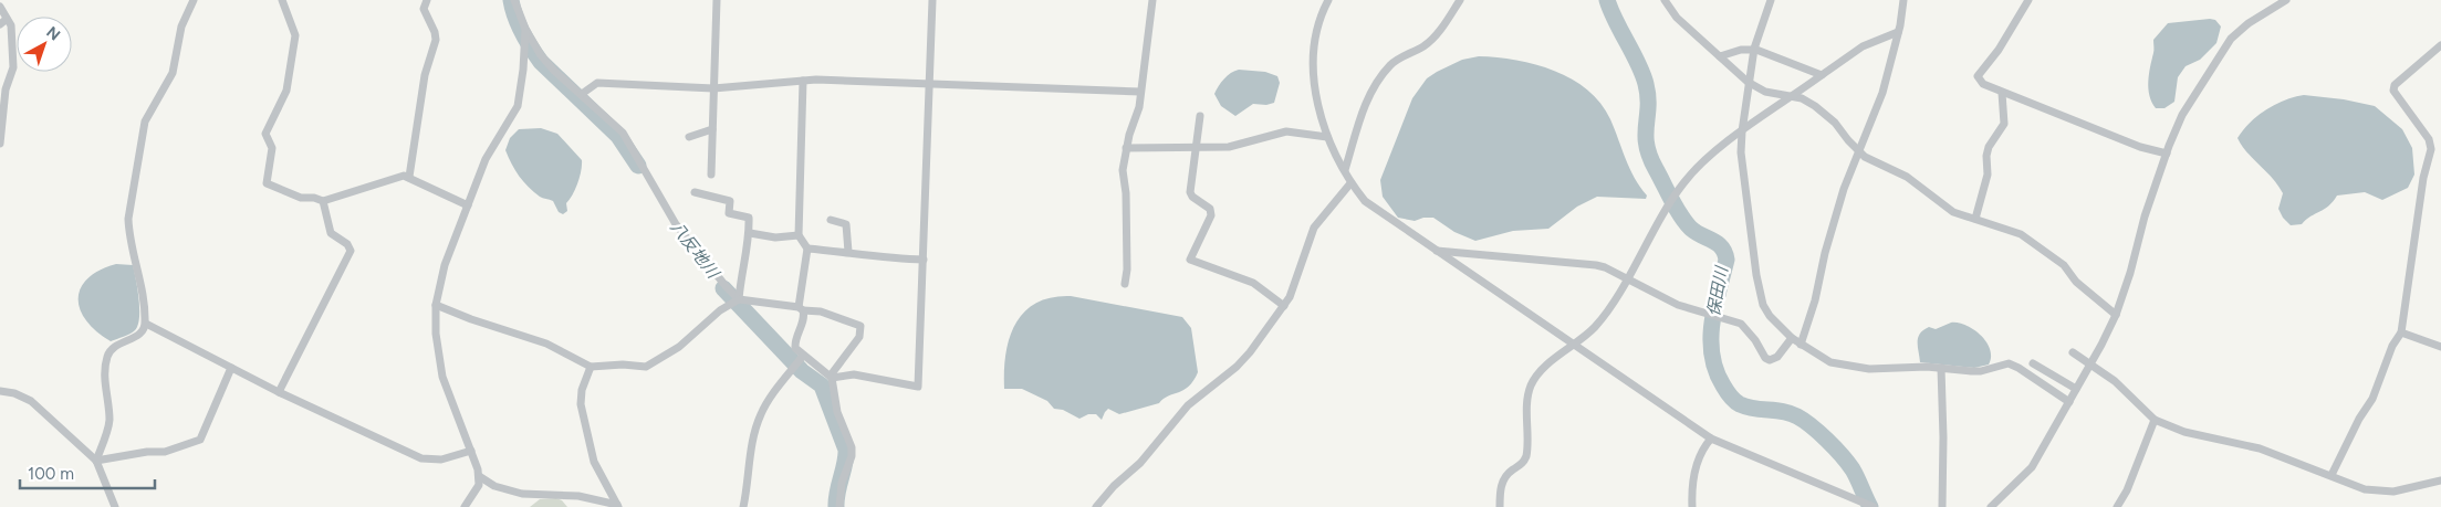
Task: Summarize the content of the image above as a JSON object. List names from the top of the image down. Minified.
{"water":["八反地川","保田川"],"scale_bar":"100 m","north":"top right"}
